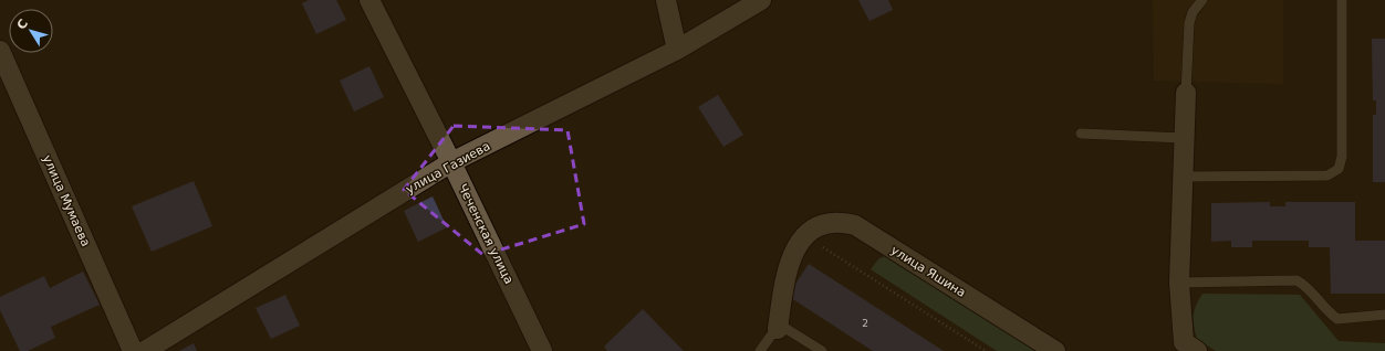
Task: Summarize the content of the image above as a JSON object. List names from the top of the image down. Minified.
{"streets":{"street":["улица Газиева","улица Мумаева","Чеченская улица","улица Яшина"]},"crossings":[["улица Газиева","Чеченская улица"]],"house_numbers":["2"],"north":"top left"}
